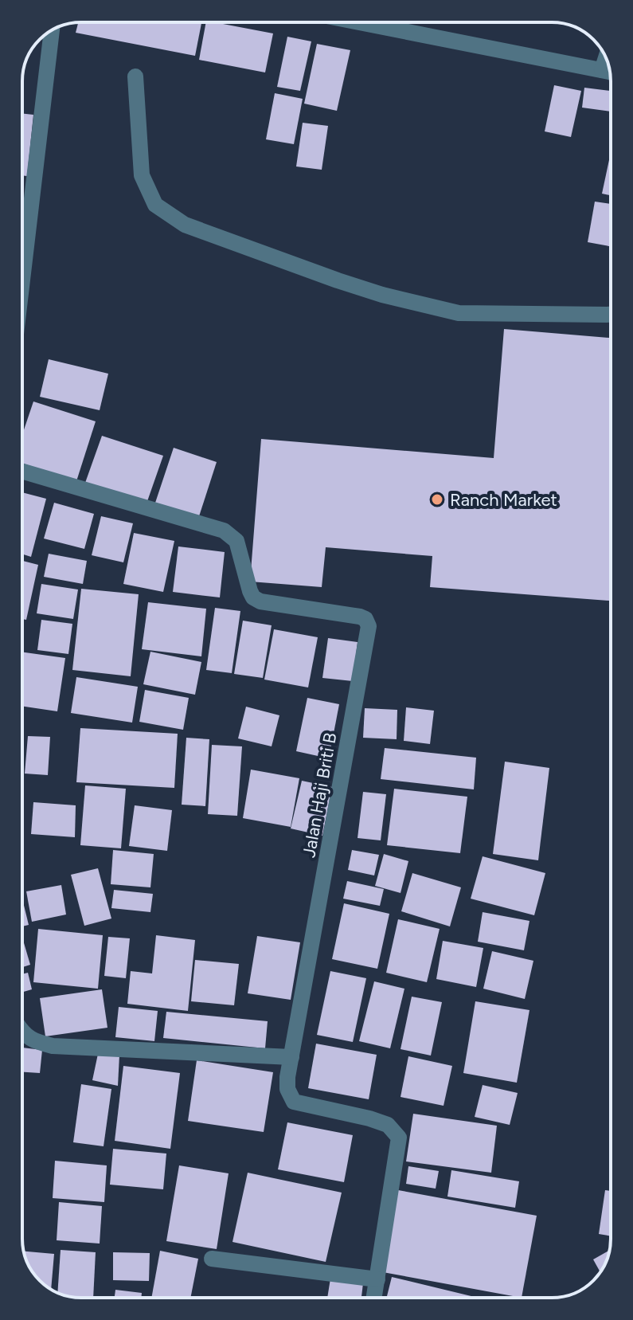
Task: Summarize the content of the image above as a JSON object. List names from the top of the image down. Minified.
{"streets":{"street":["Jalan Haji Briti B"]},"places":["Ranch Market"]}
